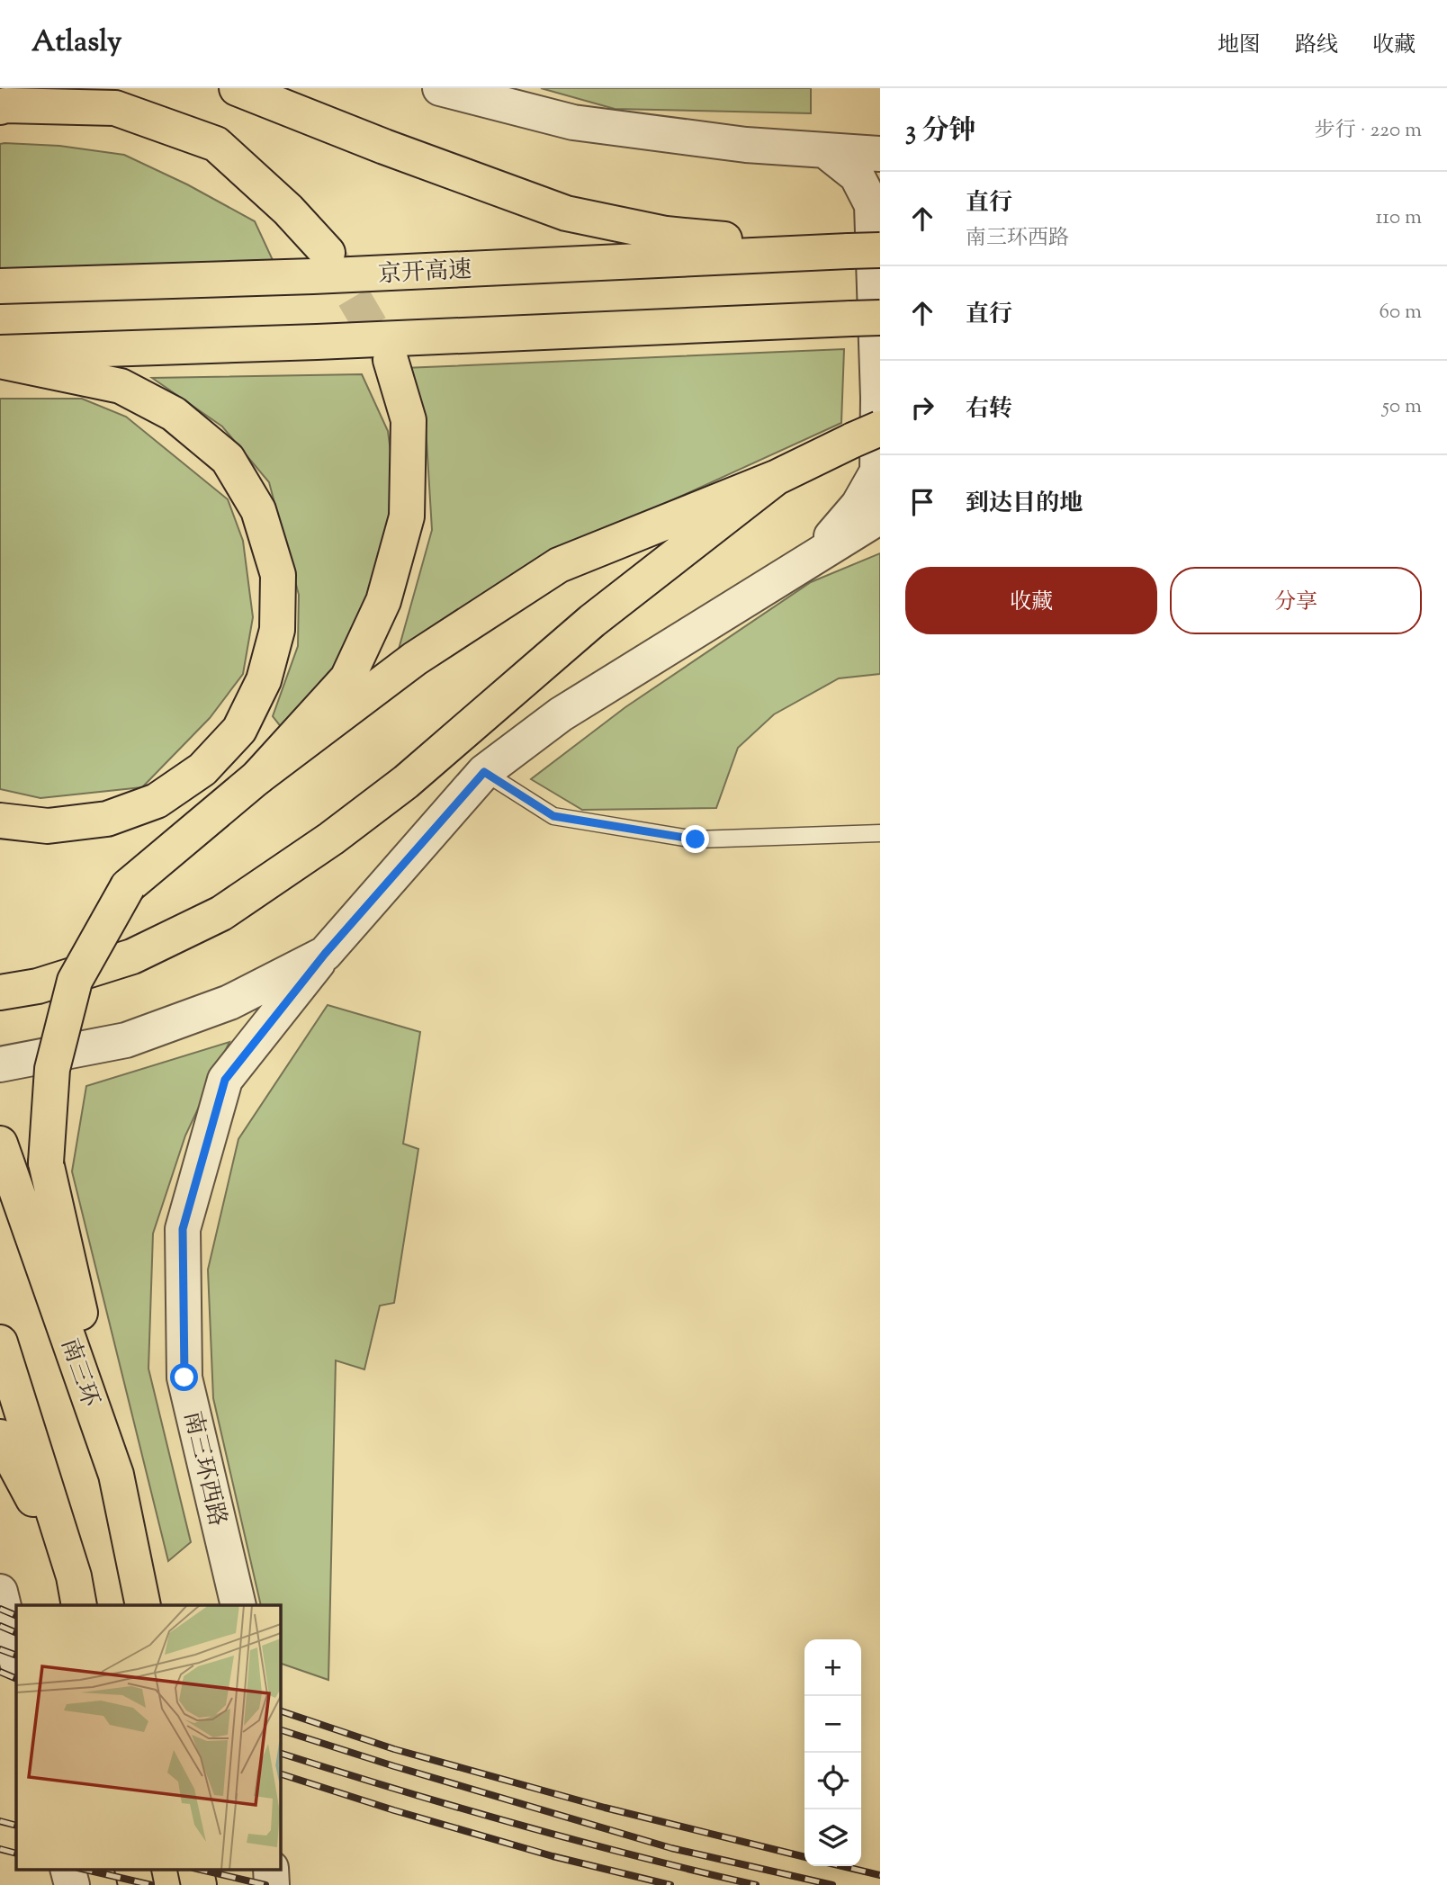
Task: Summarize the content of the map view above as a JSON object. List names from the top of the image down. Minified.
{"streets":{"highway":["京开高速","南三环"],"street":["南三环西路"]},"page":{"header":"Atlasly","nav":["地图","路线","收藏"],"heading":["3 分钟","步行 · 220 m"],"list":[["直行","南三环西路","110 m"],["直行","60 m"],["右转","50 m"],"到达目的地"],"buttons":["收藏","分享"],"map_buttons":["+","−"]}}
